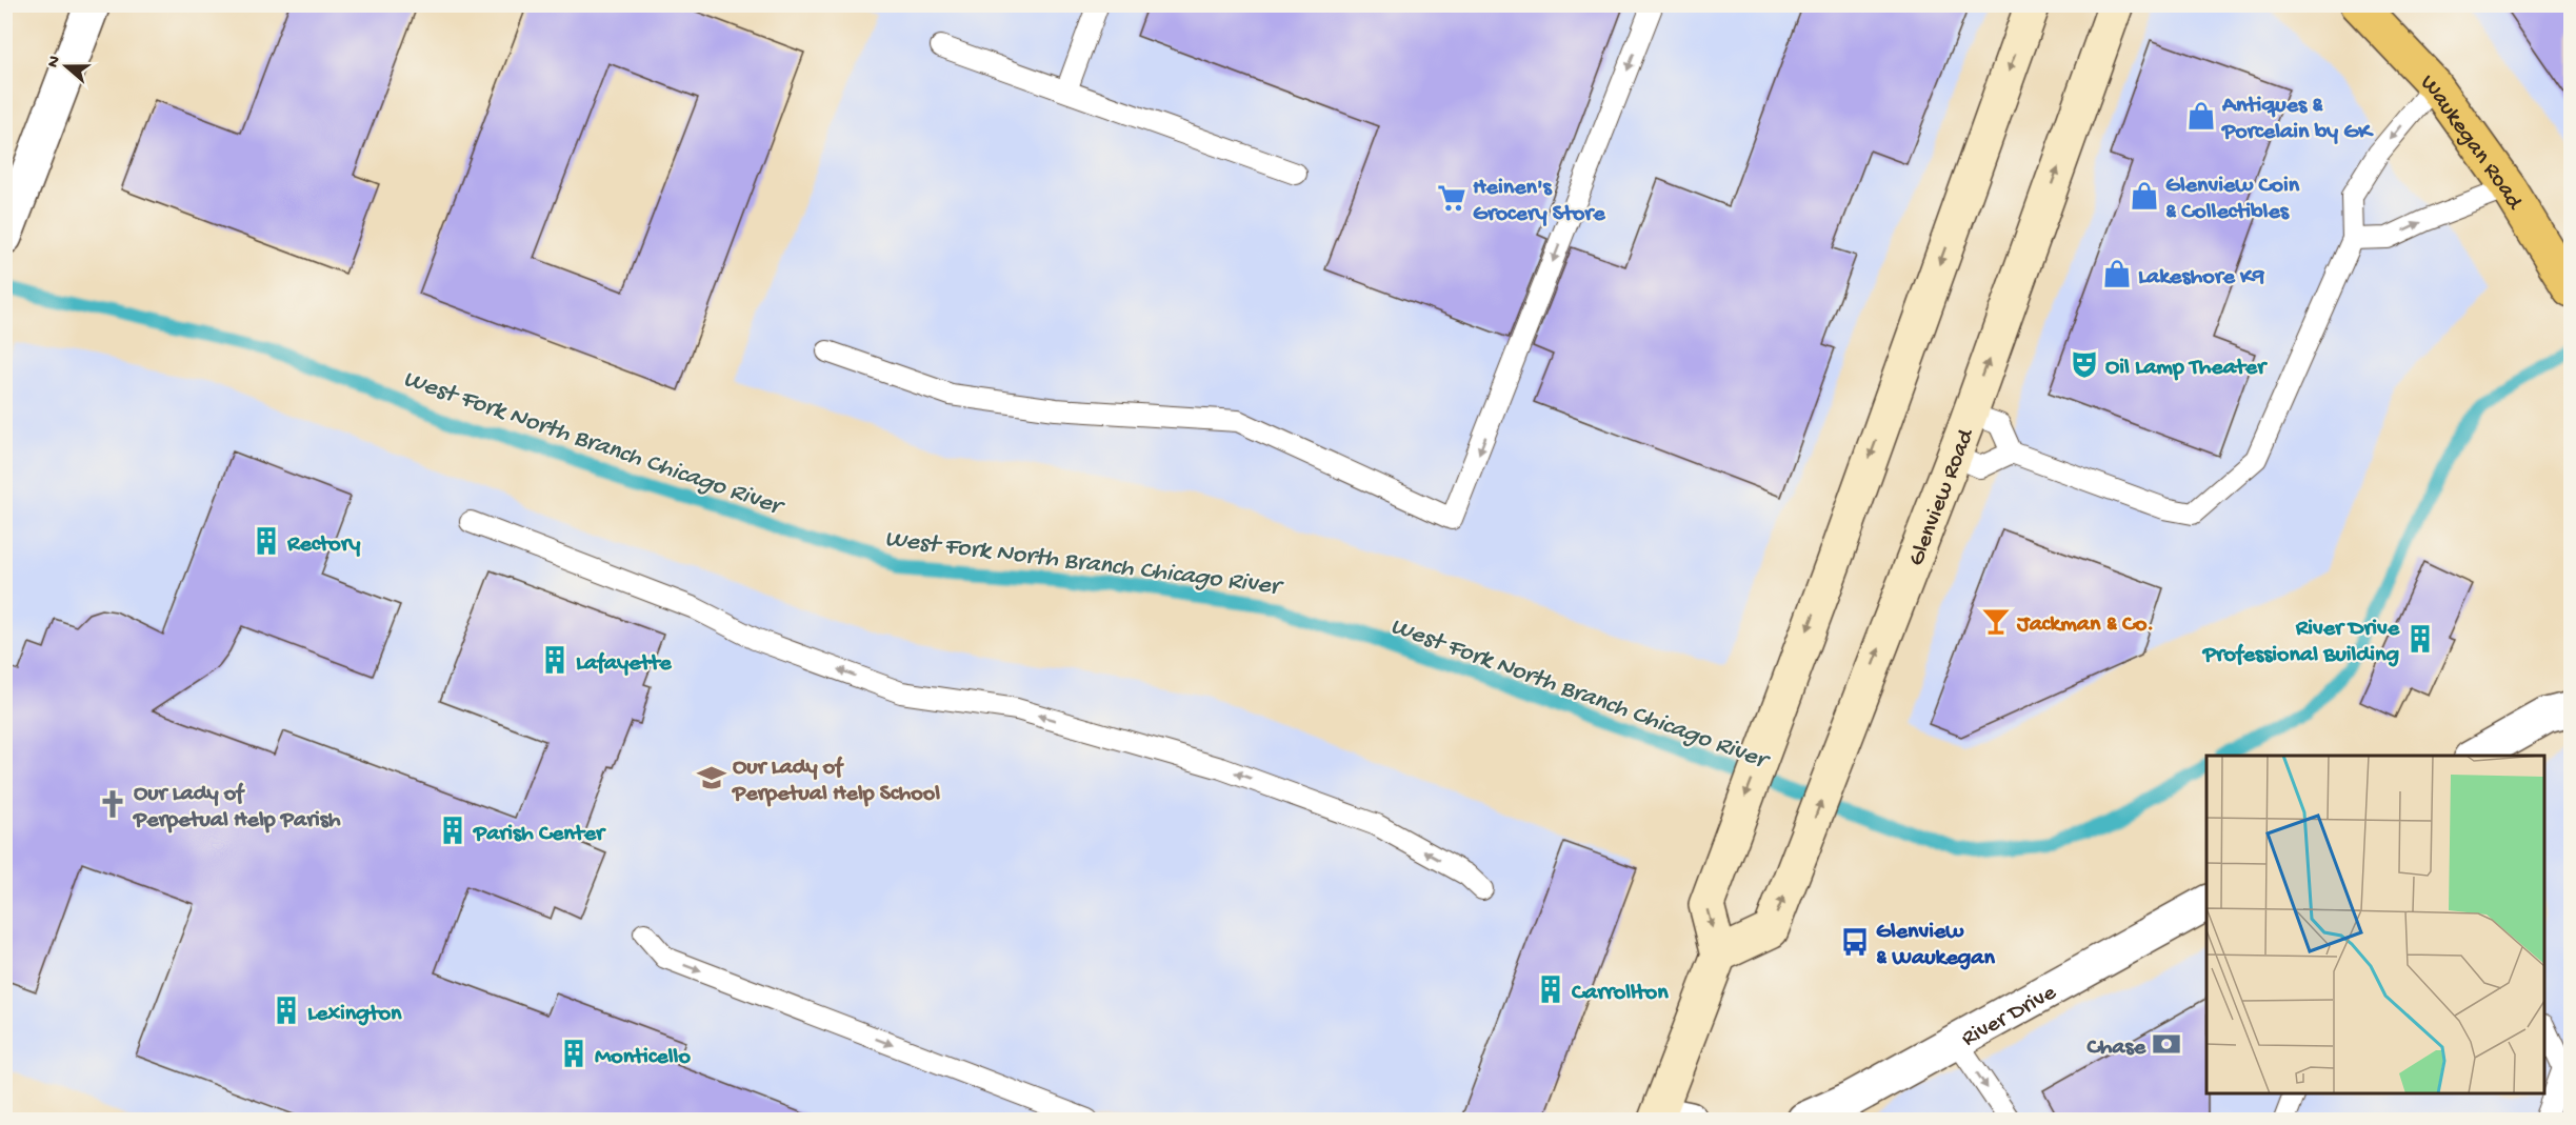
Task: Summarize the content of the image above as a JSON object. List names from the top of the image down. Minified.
{"streets":{"main road":["Waukegan Road","Glenview Road"],"street":["River Drive"]},"water":["West Fork North Branch Chicago River"],"places":{"shop":["Antiques & Porcelain by GK","Glenview Coin & Collectibles","Lakeshore K9"],"supermarket":["Heinen's Grocery Store"],"theatre":["Oil Lamp Theater"],"building":["Rectory","River Drive Professional Building","Lafayette","Parish Center","Carrollton","Lexington","Monticello"],"bar":["Jackman & Co."],"school or university":["Our Lady of Perpetual Help School"],"church":["Our Lady of Perpetual Help Parish"],"bus stop":["Glenview & Waukegan"],"bank":["Chase"]},"north":"left"}
